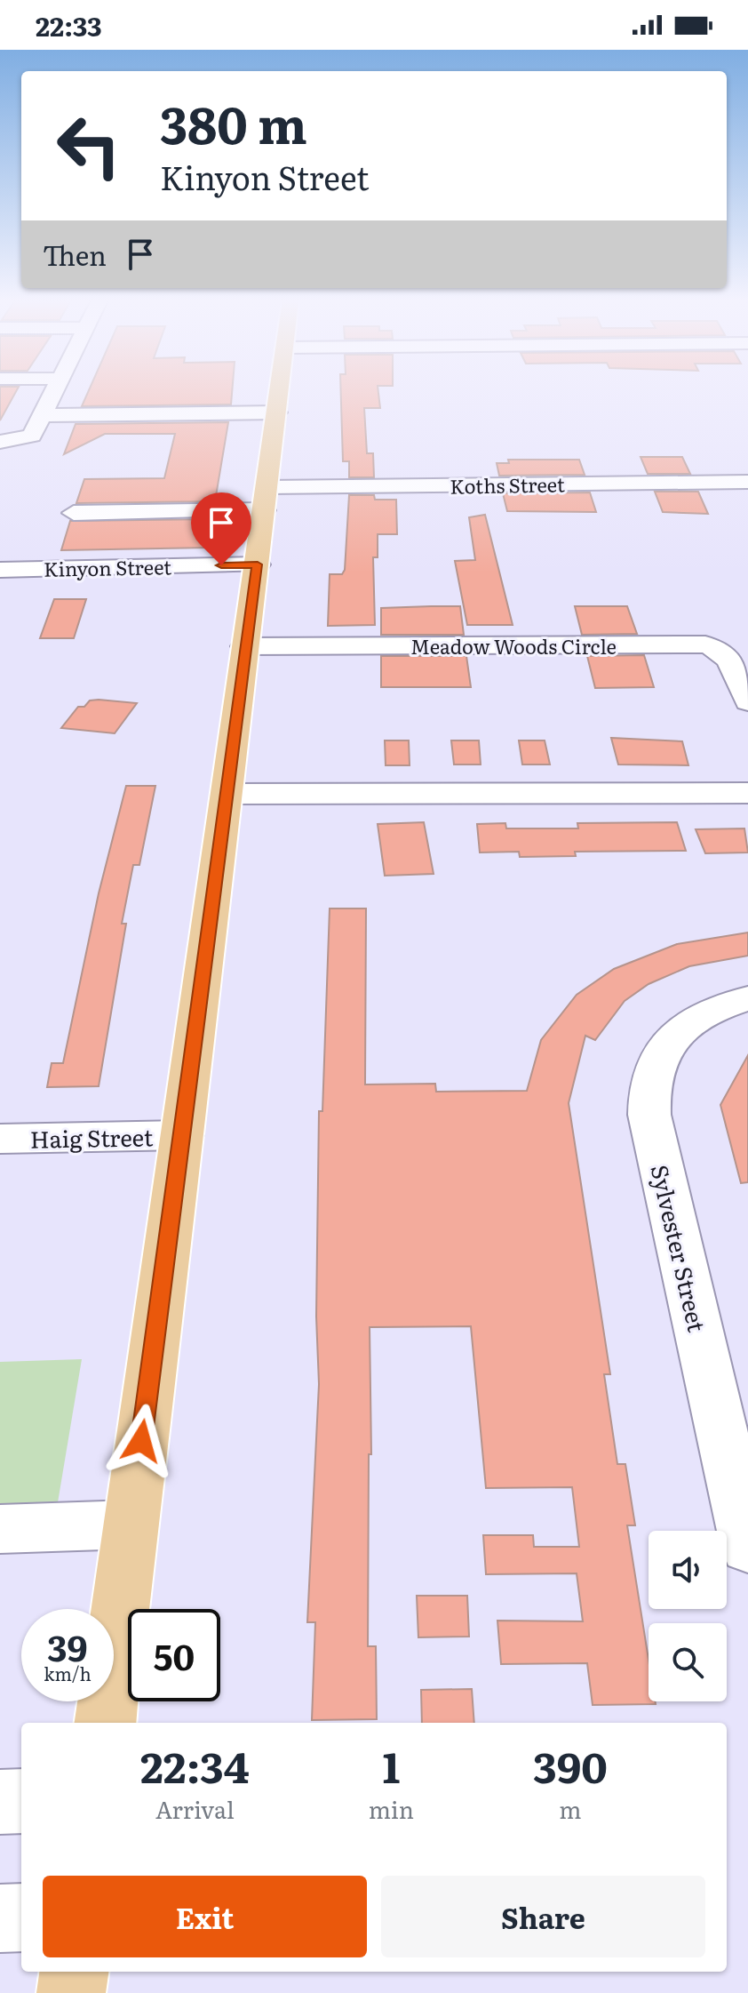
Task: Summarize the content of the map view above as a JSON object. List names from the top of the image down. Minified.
{"streets":{"street":["Koths Street","Kinyon Street","Meadow Woods Circle","Haig Street","Sylvester Street"]},"page":{"status":"22:33","turn":["380 m","Kinyon Street"],"then":"Then","speed":"39 km/h","limit":"50","eta":["22:34","Arrival","1","min","390","m"],"buttons":["Exit","Share"]}}
